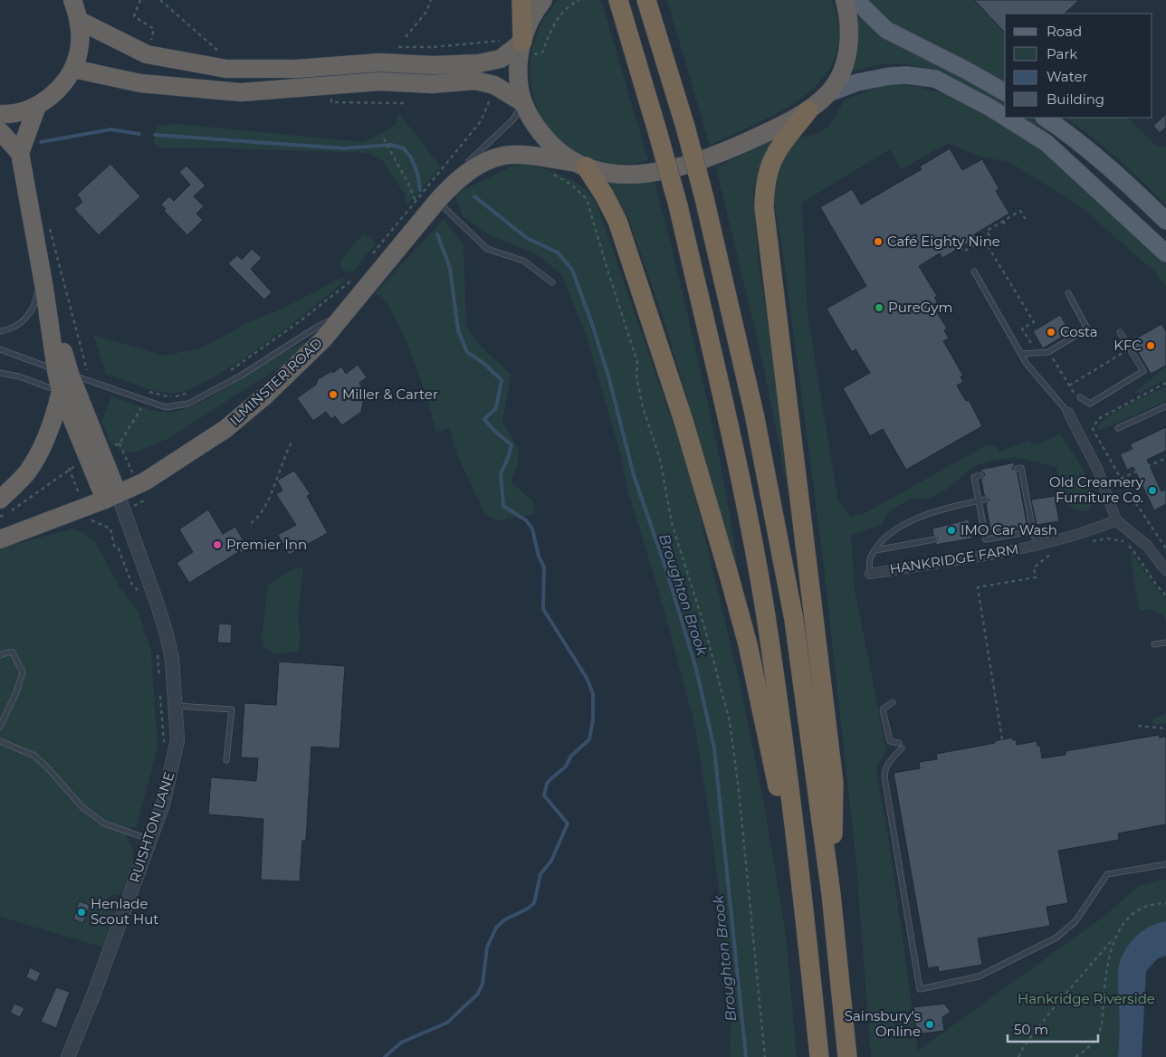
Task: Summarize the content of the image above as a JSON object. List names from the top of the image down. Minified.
{"streets":{"highway":["ILMINSTER ROAD"],"street":["HANKRIDGE FARM","RUISHTON LANE"]},"crossings":[["ILMINSTER ROAD","RUISHTON LANE"]],"water":["Broughton Brook"],"parks":["Hankridge Riverside"],"places":["Café Eighty Nine","PureGym","Costa","KFC","Miller & Carter","Old Creamery Furniture Co.","IMO Car Wash","Premier Inn","Henlade Scout Hut","Sainsbury's Online"],"legend":["Road","Park","Water","Building"],"scale_bar":"50 m"}
